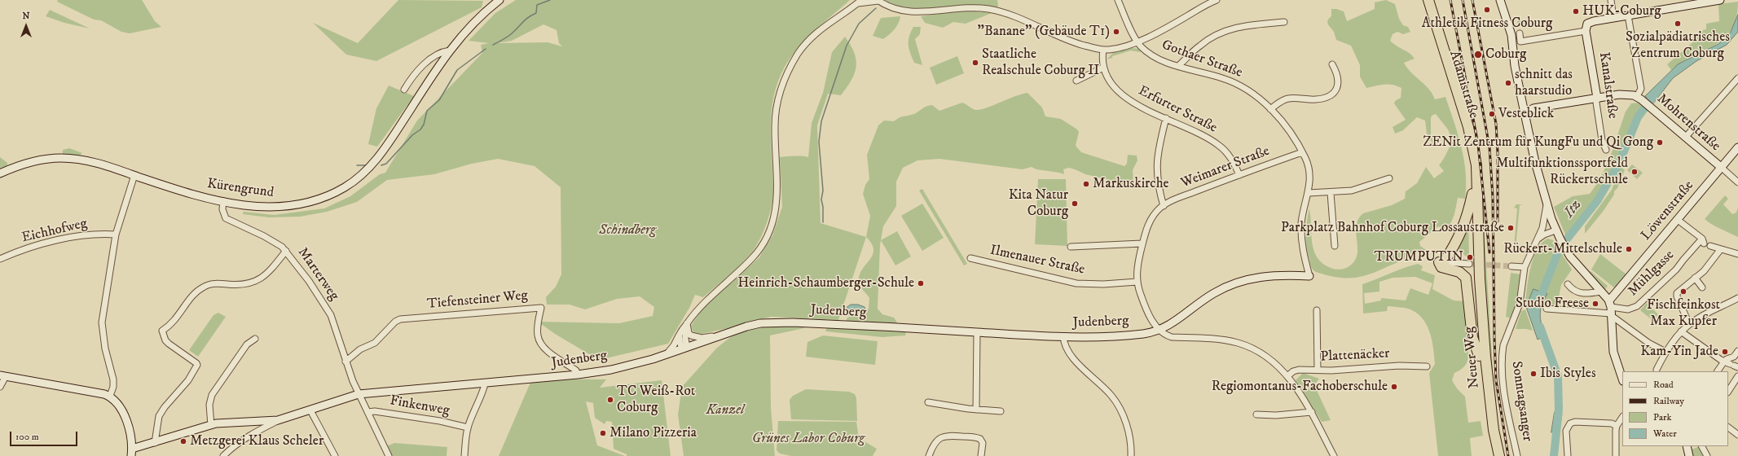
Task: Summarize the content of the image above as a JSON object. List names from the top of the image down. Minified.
{"streets":{"highway":["Adamistraße","Neuer Weg"],"street":["Gothaer Straße","Kanalstraße","Erfurter Straße","Mohrenstraße","Weimarer Straße","Kürengrund","Löwenstraße","Eichhofweg","Ilmenauer Straße","Mühlgasse","Marterweg","Tiefensteiner Weg","Judenberg","Plattenäcker","Sonntagsanger","Finkenweg"]},"crossings":[["Gothaer Straße","Weimarer Straße"],["Gothaer Straße","Judenberg"],["Adamistraße","Neuer Weg"],["Kanalstraße","Mohrenstraße"],["Erfurter Straße","Weimarer Straße"],["Mohrenstraße","Löwenstraße"],["Weimarer Straße","Ilmenauer Straße"],["Weimarer Straße","Judenberg"],["Kürengrund","Marterweg"],["Löwenstraße","Mühlgasse"],["Marterweg","Tiefensteiner Weg"],["Marterweg","Judenberg"],["Marterweg","Finkenweg"],["Tiefensteiner Weg","Judenberg"]],"water":["Itz"],"parks":["Schindberg","Kanzel","Grünes Labor Coburg"],"places":["Athletik Fitness Coburg","HUK-Coburg","Sozialpädiatrisches Zentrum Coburg","\"Banane\" (Gebäude T1)","Coburg","Staatliche Realschule Coburg II","schnitt das haarstudio","Vesteblick","ZENit Zentrum für KungFu und Qi Gong","Multifunktionssportfeld Rückertschule","Markuskirche","Kita Natur Coburg","Parkplatz Bahnhof Coburg Lossaustraße","Rückert-Mittelschule","TRUMPUTIN","Heinrich-Schaumberger-Schule","Fischfeinkost Max Kupfer","Studio Freese","Kam-Yin Jade","Ibis Styles","Regiomontanus-Fachoberschule","TC Weiß-Rot Coburg","Milano Pizzeria","Metzgerei Klaus Scheler"],"legend":["Road","Railway","Park","Water"],"scale_bar":"100 m","north":"top"}
